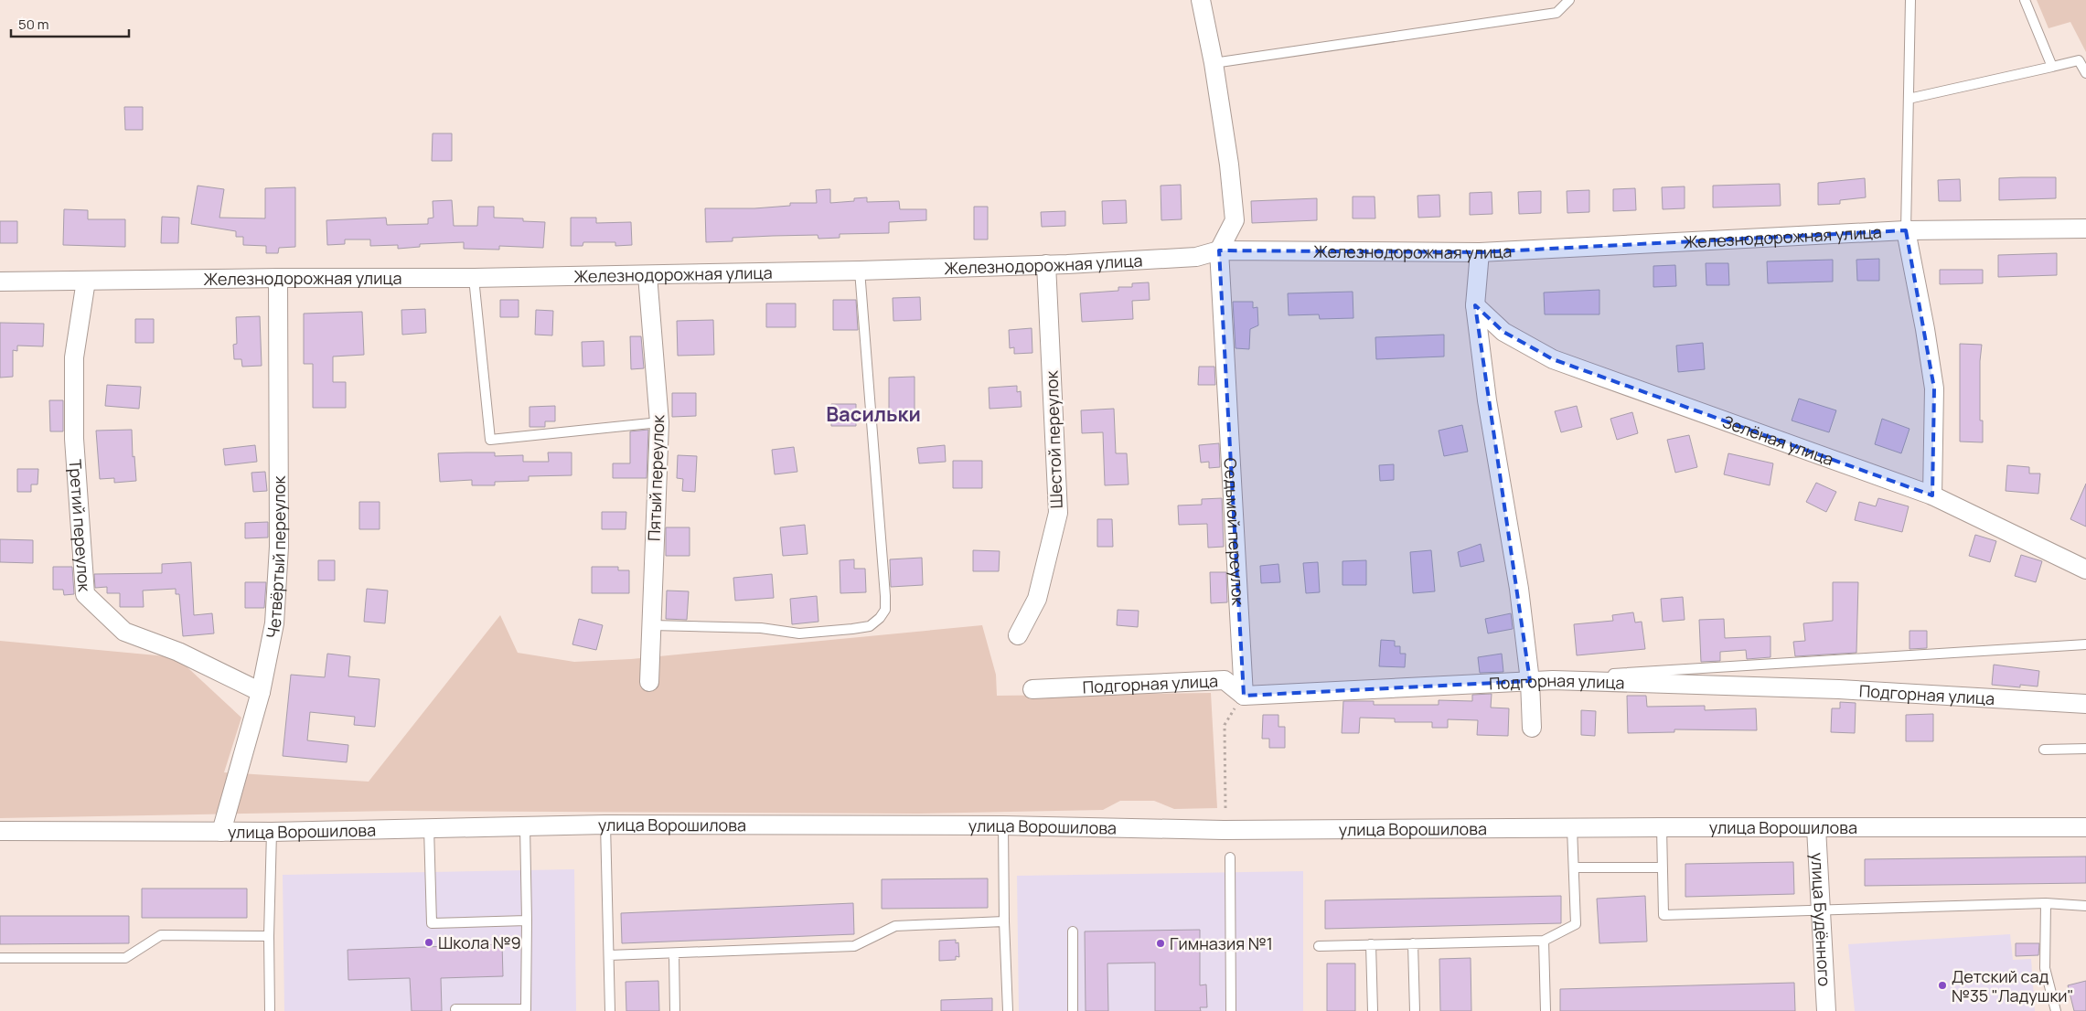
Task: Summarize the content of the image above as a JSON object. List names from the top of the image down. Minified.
{"streets":{"street":["Железнодорожная улица","Шестой переулок","Зелёная улица","Пятый переулок","Третий переулок","Седьмой переулок","Четвёртый переулок","Подгорная улица","улица Ворошилова","улица Будённого"]},"crossings":[["Железнодорожная улица","Шестой переулок"],["Железнодорожная улица","Пятый переулок"],["Железнодорожная улица","Третий переулок"],["Железнодорожная улица","Седьмой переулок"],["Железнодорожная улица","Четвёртый переулок"],["Третий переулок","Четвёртый переулок"],["Седьмой переулок","Подгорная улица"],["Четвёртый переулок","улица Ворошилова"],["улица Ворошилова","улица Будённого"]],"districts":["Васильки"],"places":["Школа №9","Гимназия №1","Детский сад №35 \"Ладушки\""],"scale_bar":"50 m"}
